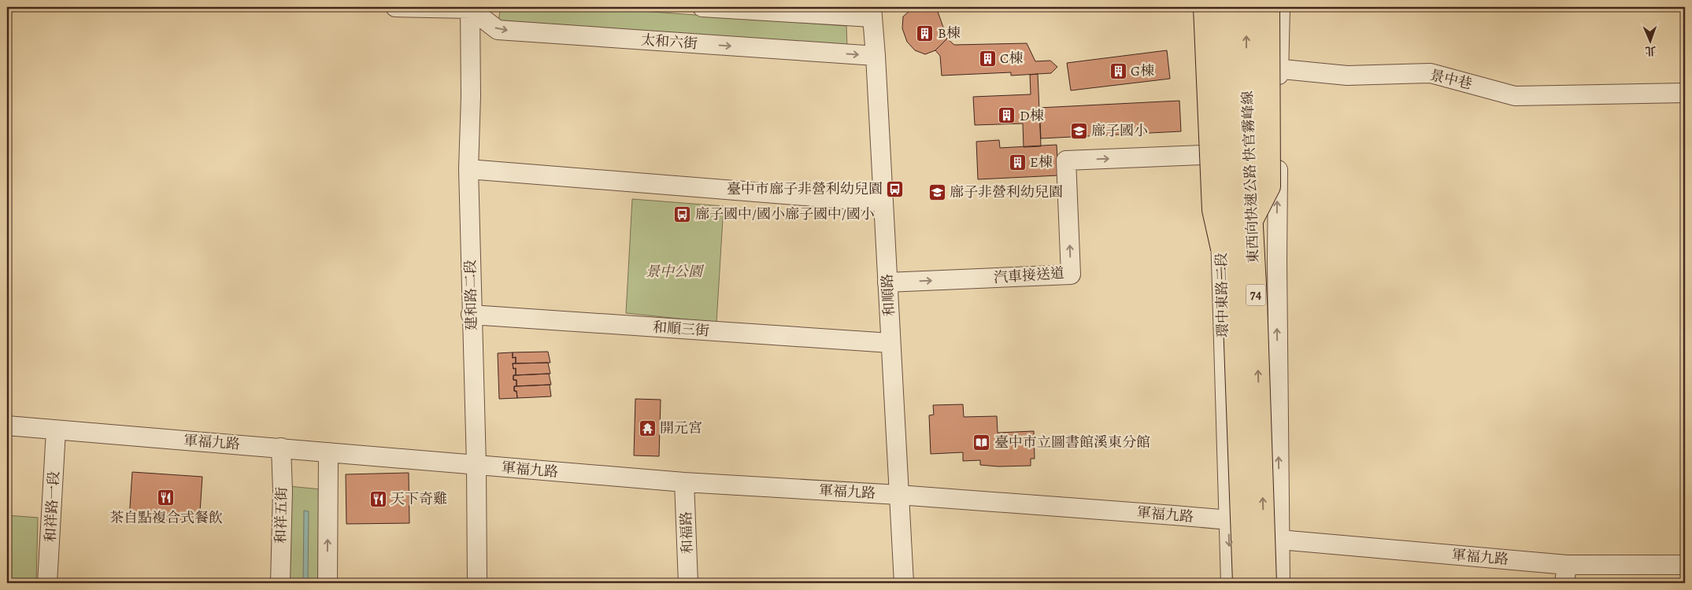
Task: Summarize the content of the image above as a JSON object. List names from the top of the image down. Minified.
{"streets":{"highway":["東西向快速公路 快官霧峰線","74"],"street":["太和六街","景中巷","汽車接送道","建和路二段","和順路","環中東路二段","和順三街","軍福九路","和祥路一段","和祥五街","和福路"]},"crossings":[["太和六街","建和路二段"],["太和六街","和順路"],["景中巷","環中東路二段"],["汽車接送道","和順路"],["汽車接送道","環中東路二段"],["建和路二段","和順三街"],["建和路二段","軍福九路"],["和順路","和順三街"],["和順路","軍福九路"],["環中東路二段","軍福九路"],["軍福九路","和祥路一段"],["軍福九路","和祥五街"],["軍福九路","和福路"]],"parks":["景中公園"],"places":{"building":["B棟","C棟","G棟","D棟","E棟"],"school or university":["廍子國小","廍子非營利幼兒園"],"bus stop":["臺中市廍子非營利幼兒園","廍子國中/國小廍子國中/國小"],"temple":["開元宮"],"library":["臺中市立圖書館溪東分館"],"restaurant":["茶自點複合式餐飲","天下奇雞"]},"north":"bottom"}
